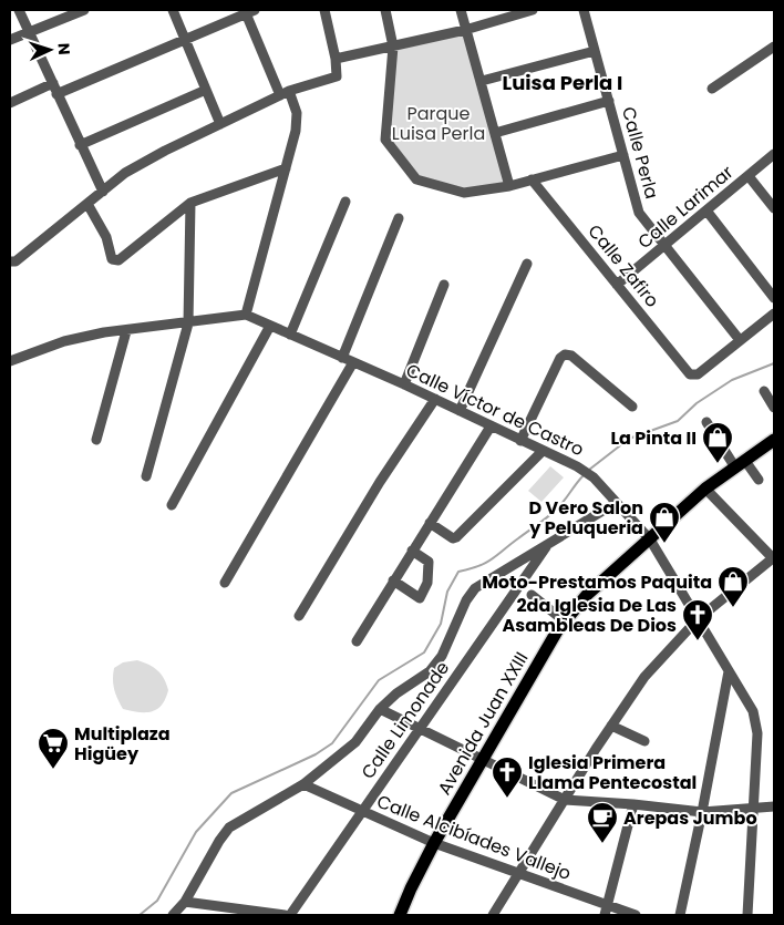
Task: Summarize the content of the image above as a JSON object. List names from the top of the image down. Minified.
{"streets":{"main road":["Avenida Juan XXIII"],"street":["Calle Perla","Calle Larimar","Calle Zafiro","Calle Víctor de Castro","Calle Limonade","Calle Alcibíades Vallejo"]},"crossings":[["Calle Perla","Calle Larimar"],["Calle Perla","Calle Zafiro"],["Calle Larimar","Calle Zafiro"],["Calle Víctor de Castro","Avenida Juan XXIII"],["Calle Limonade","Calle Alcibíades Vallejo"],["Avenida Juan XXIII","Calle Alcibíades Vallejo"]],"districts":["Luisa Perla I"],"parks":["Parque Luisa Perla"],"places":{"shop":["La Pinta II","D Vero Salon y Peluqueria","Moto-Prestamos Paquita"],"church":["2da Iglesia De Las Asambleas De Dios","Iglesia Primera Llama Pentecostal"],"supermarket":["Multiplaza Higüey"],"cafe":["Arepas Jumbo"]},"north":"right"}
